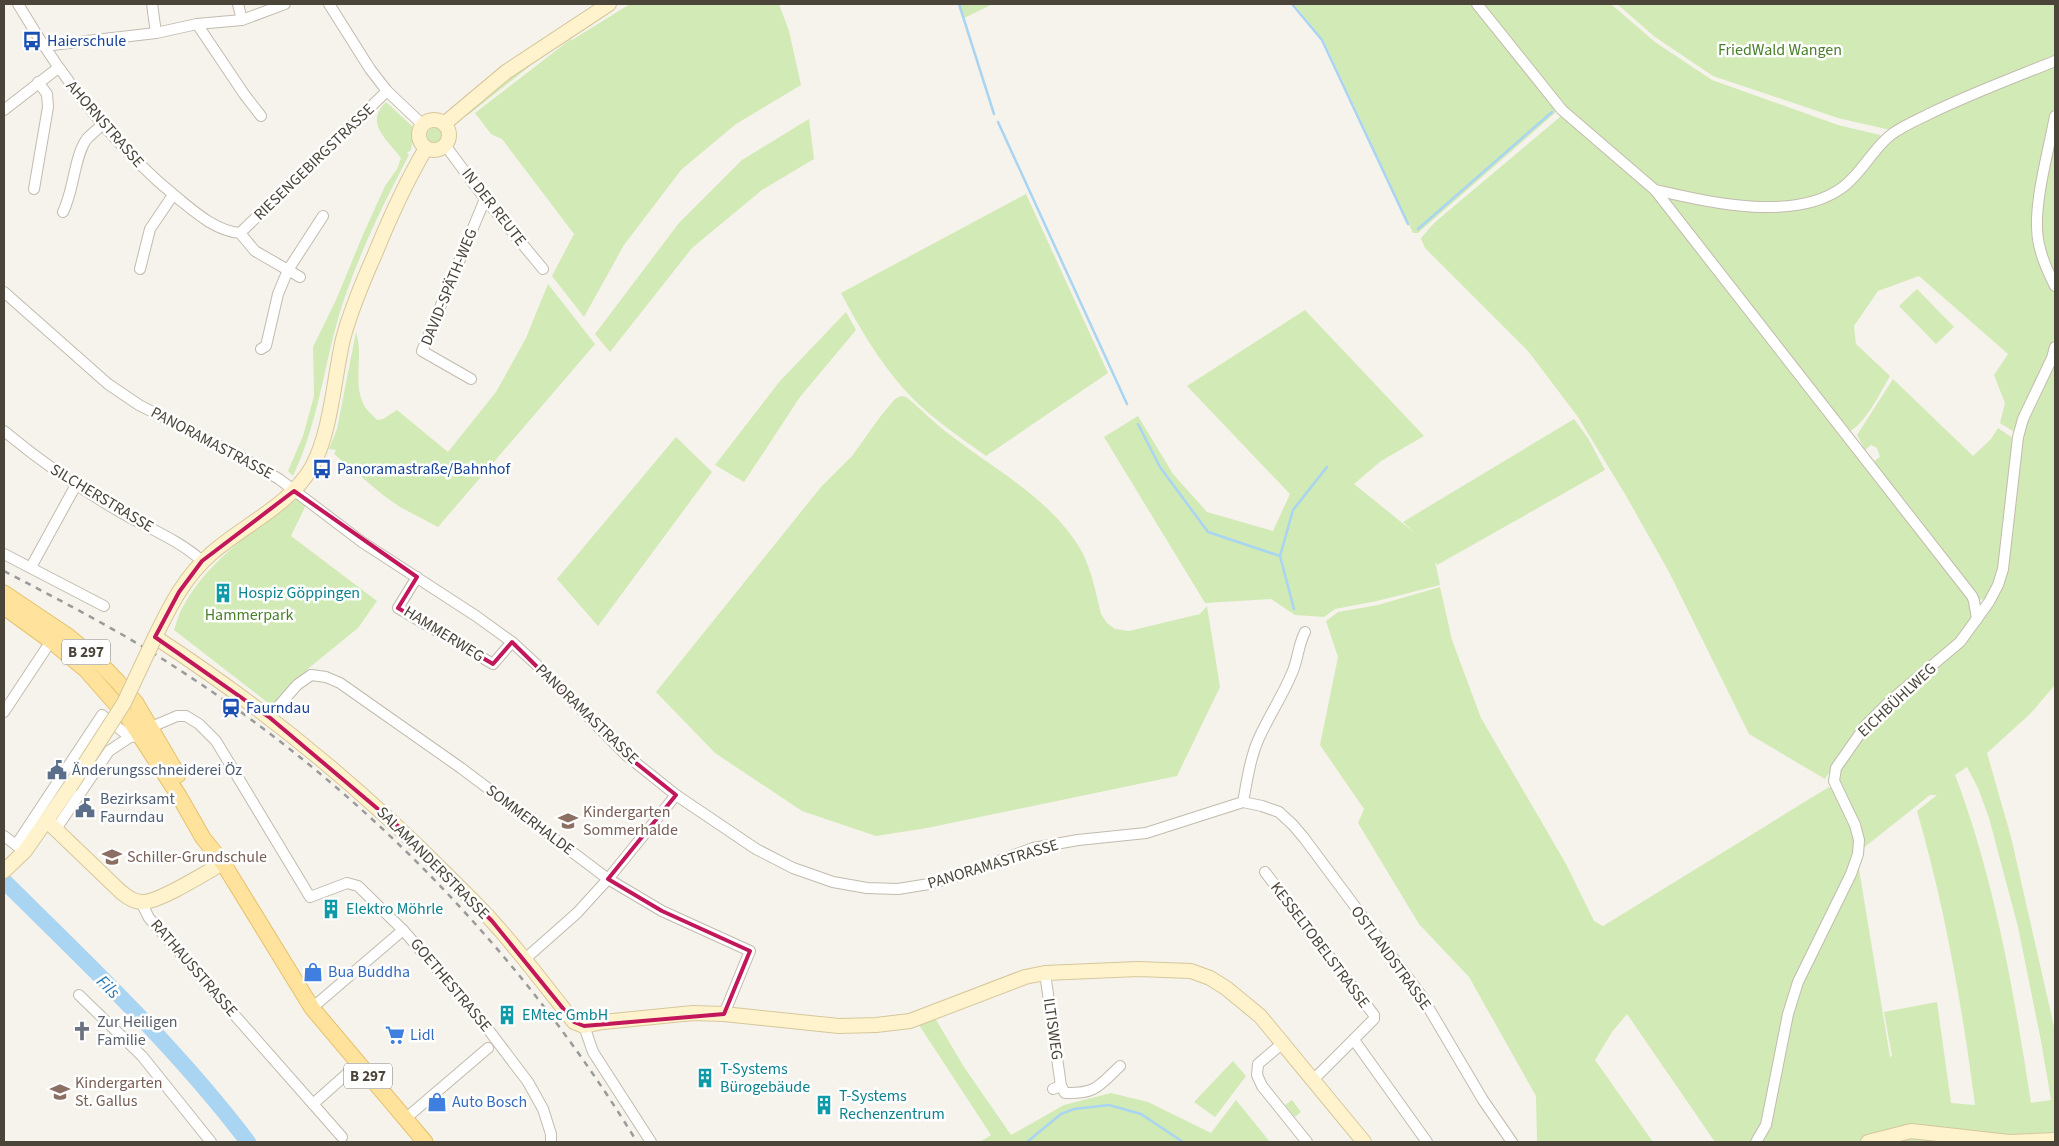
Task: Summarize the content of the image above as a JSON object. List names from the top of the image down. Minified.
{"streets":{"main road":["B 297"],"street":["AHORNSTRASSE","RIESENGEBIRGSTRASSE","IN DER REUTE","DAVID-SPÄTH-WEG","PANORAMASTRASSE","SILCHERSTRASSE","HAMMERWEG","EICHBÜHLWEG","SOMMERHALDE","SALAMANDERSTRASSE","KESSELTOBELSTRASSE","OSTLANDSTRASSE","RATHAUSSTRASSE","GOETHESTRASSE","ILTISWEG"]},"crossings":[["AHORNSTRASSE","RIESENGEBIRGSTRASSE"],["IN DER REUTE","DAVID-SPÄTH-WEG"],["PANORAMASTRASSE","HAMMERWEG"],["PANORAMASTRASSE","OSTLANDSTRASSE"],["B 297","GOETHESTRASSE"],["SOMMERHALDE","SALAMANDERSTRASSE"]],"water":["Fils"],"parks":["FriedWald Wangen","Hammerpark"],"places":{"bus stop":["Haierschule","Panoramastraße/Bahnhof"],"building":["Hospiz Göppingen","Elektro Möhrle","EMtec GmbH","T-Systems Bürogebäude","T-Systems Rechenzentrum"],"station":["Faurndau"],"public building":["Änderungsschneiderei Öz","Bezirksamt Faurndau"],"school or university":["Kindergarten Sommerhalde","Schiller-Grundschule","Kindergarten St. Gallus"],"shop":["Bua Buddha","Auto Bosch"],"church":["Zur Heiligen Familie"],"supermarket":["Lidl"]}}
